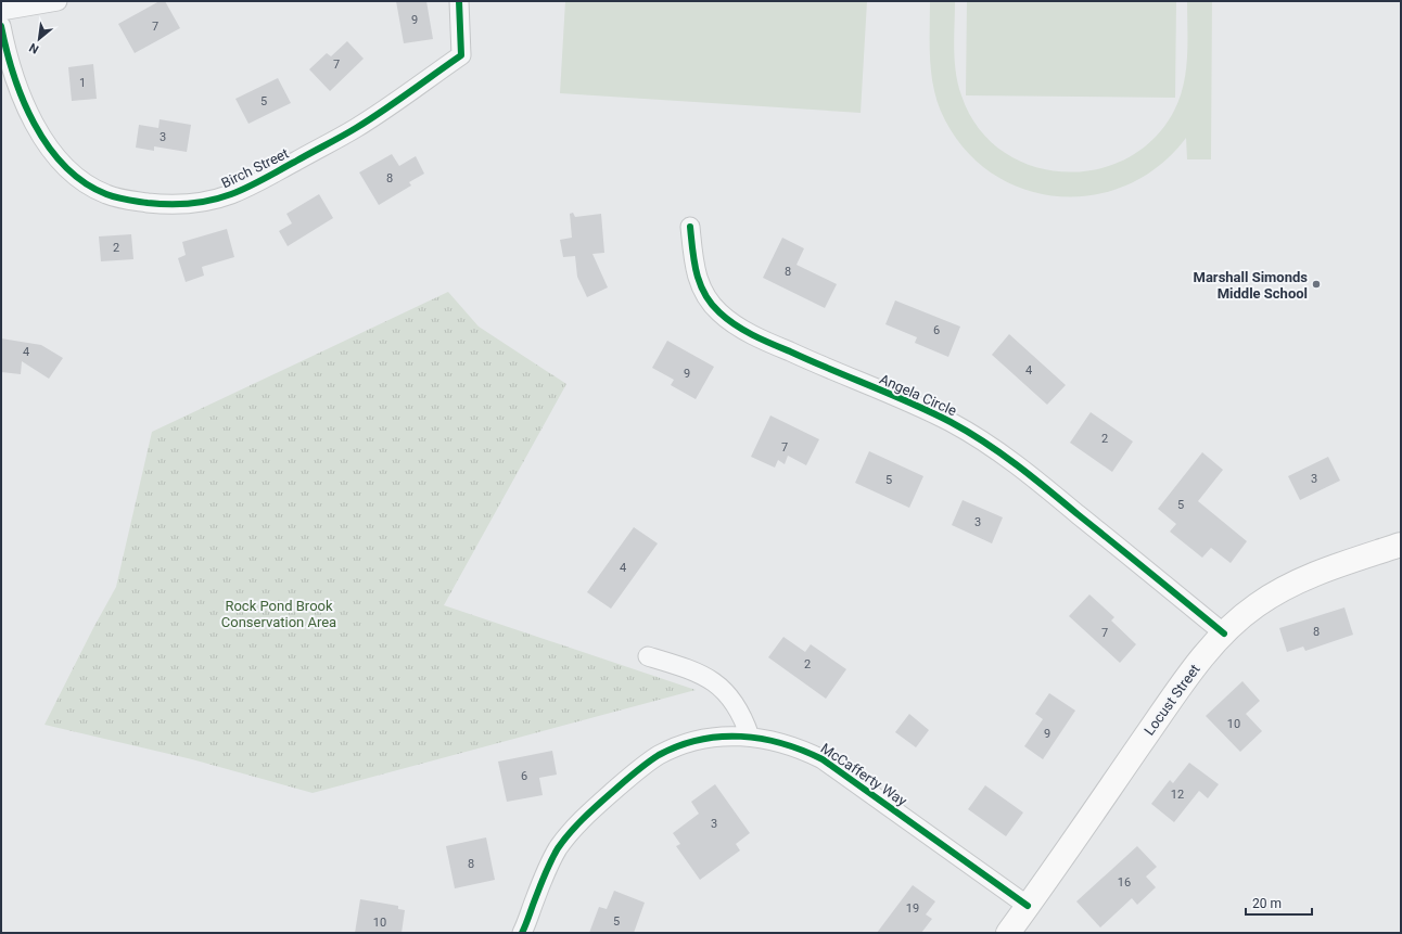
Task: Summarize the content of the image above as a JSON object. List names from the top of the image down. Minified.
{"streets":{"street":["Birch Street","Angela Circle","Locust Street","McCafferty Way"]},"crossings":[["Angela Circle","Locust Street"],["Locust Street","McCafferty Way"]],"parks":["Rock Pond Brook Conservation Area"],"places":["Marshall Simonds Middle School"],"house_numbers":["9","7","7","1","5","3","8","2","8","6","4","4","9","2","7","3","5","5","3","4","8","7","2","10","9","6","12","3","8","16","19","5","10"],"scale_bar":"20 m","north":"bottom left"}
